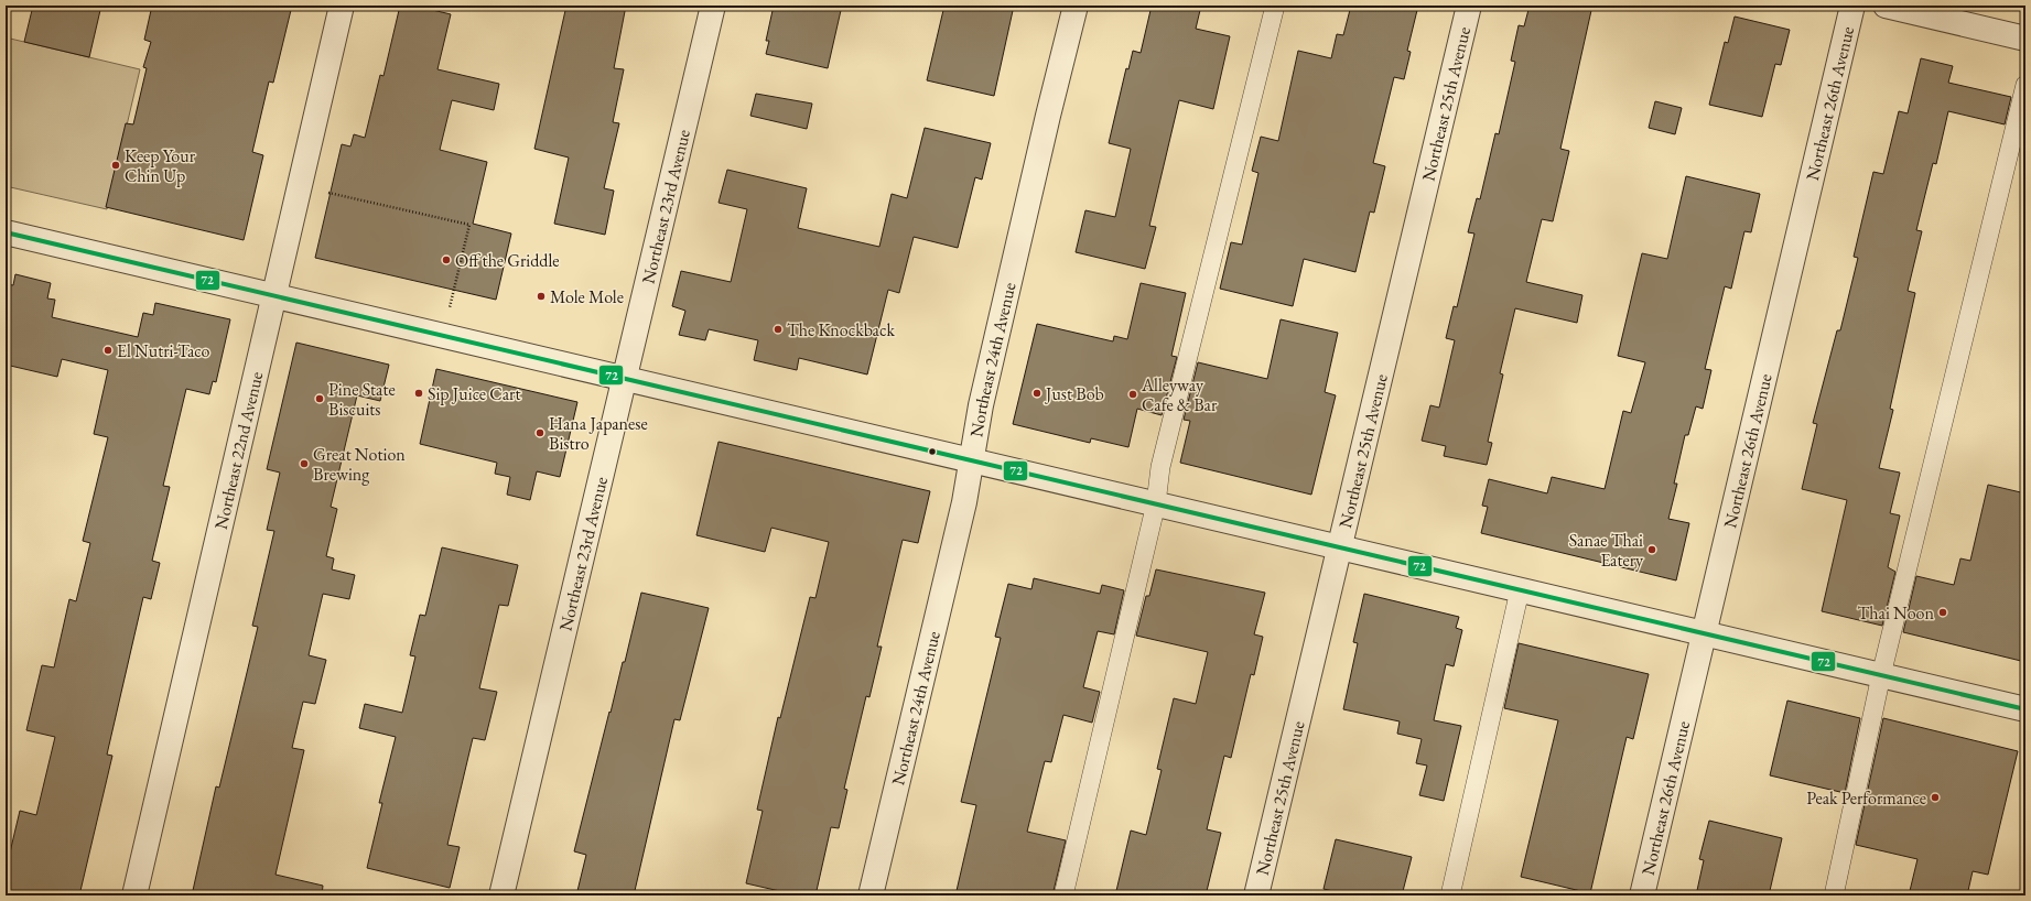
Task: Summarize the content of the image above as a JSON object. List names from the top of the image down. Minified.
{"streets":{"street":["Northeast 25th Avenue","Northeast 26th Avenue","Northeast 23rd Avenue","Northeast 24th Avenue","Northeast 22nd Avenue"]},"places":["Keep Your Chin Up","Off the Griddle","Mole Mole","The Knockback","El Nutri-Taco","Sip Juice Cart","Just Bob","Alleyway Cafe & Bar","Pine State Biscuits","Hana Japanese Bistro","Great Notion Brewing","Sanae Thai Eatery","Thai Noon","Peak Performance"],"lines":["transit line 72"]}
